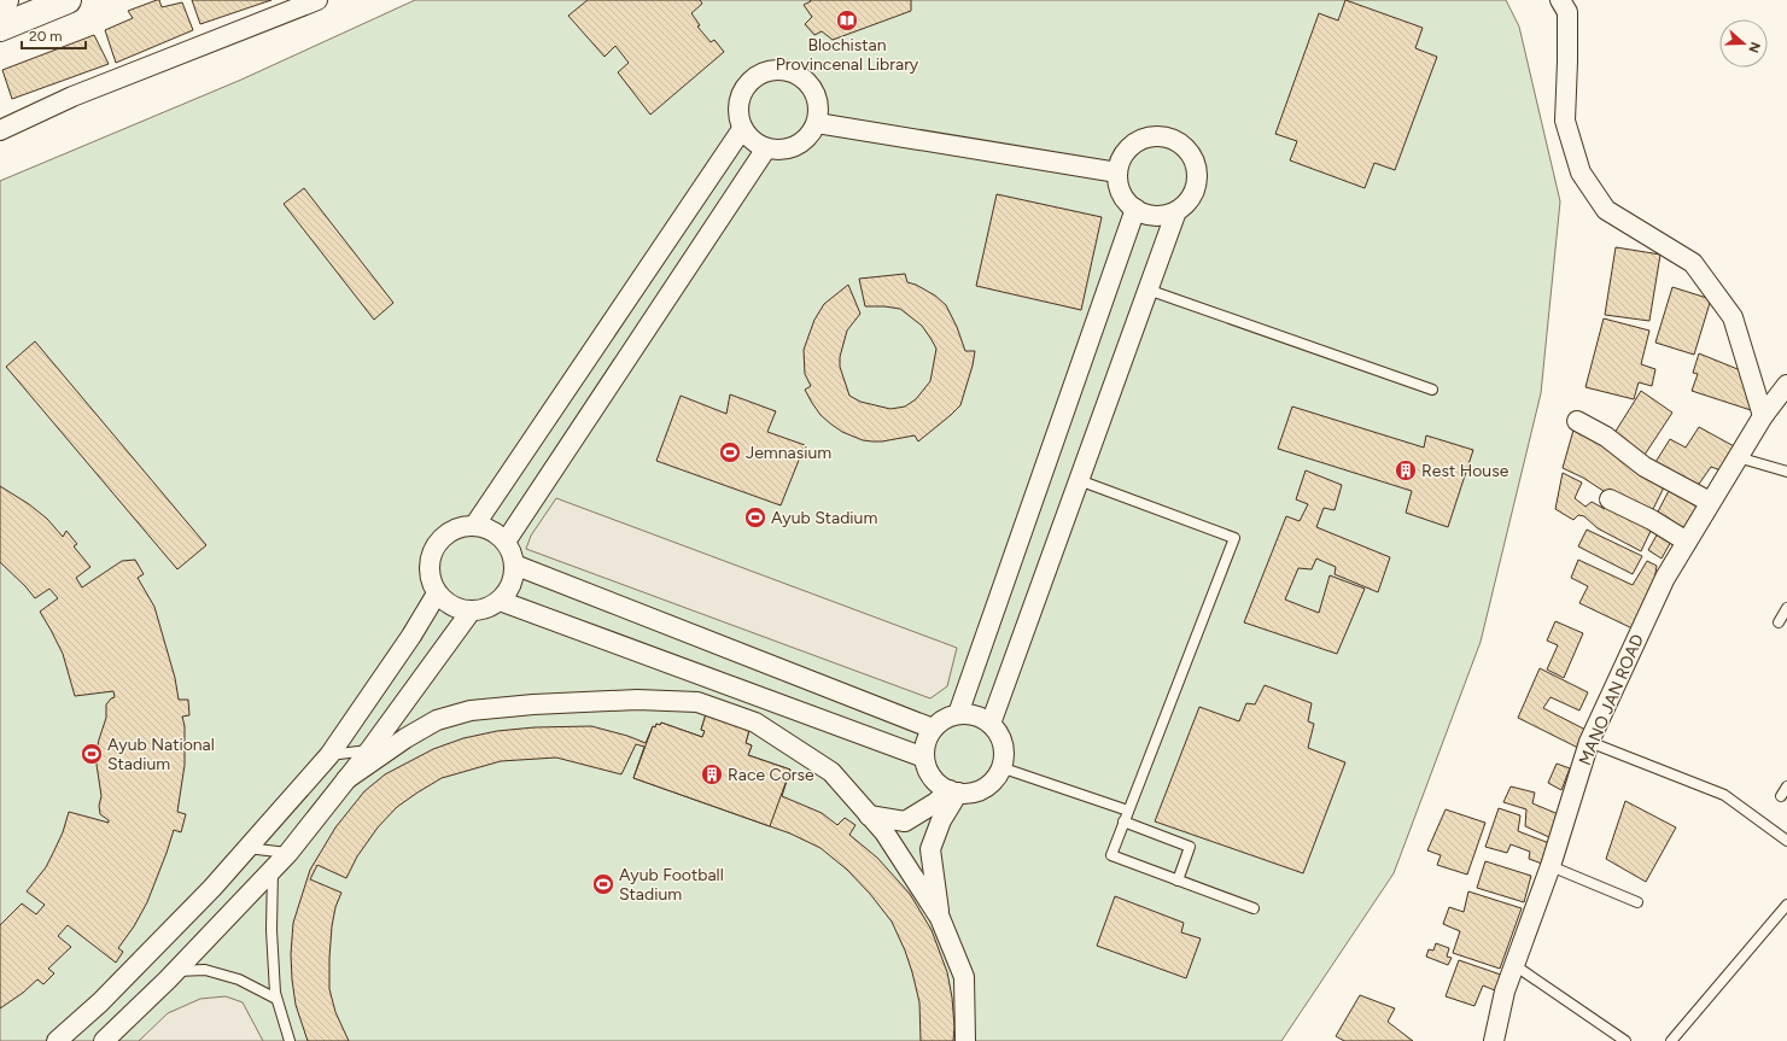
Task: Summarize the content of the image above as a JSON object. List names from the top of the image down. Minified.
{"streets":{"street":["MANO JAN ROAD"]},"places":{"library":["Blochistan Provincenal Library"],"sports":["Jemnasium","Ayub Stadium","Ayub National Stadium","Ayub Football Stadium"],"building":["Rest House","Race Corse"]},"scale_bar":"20 m","north":"right"}
